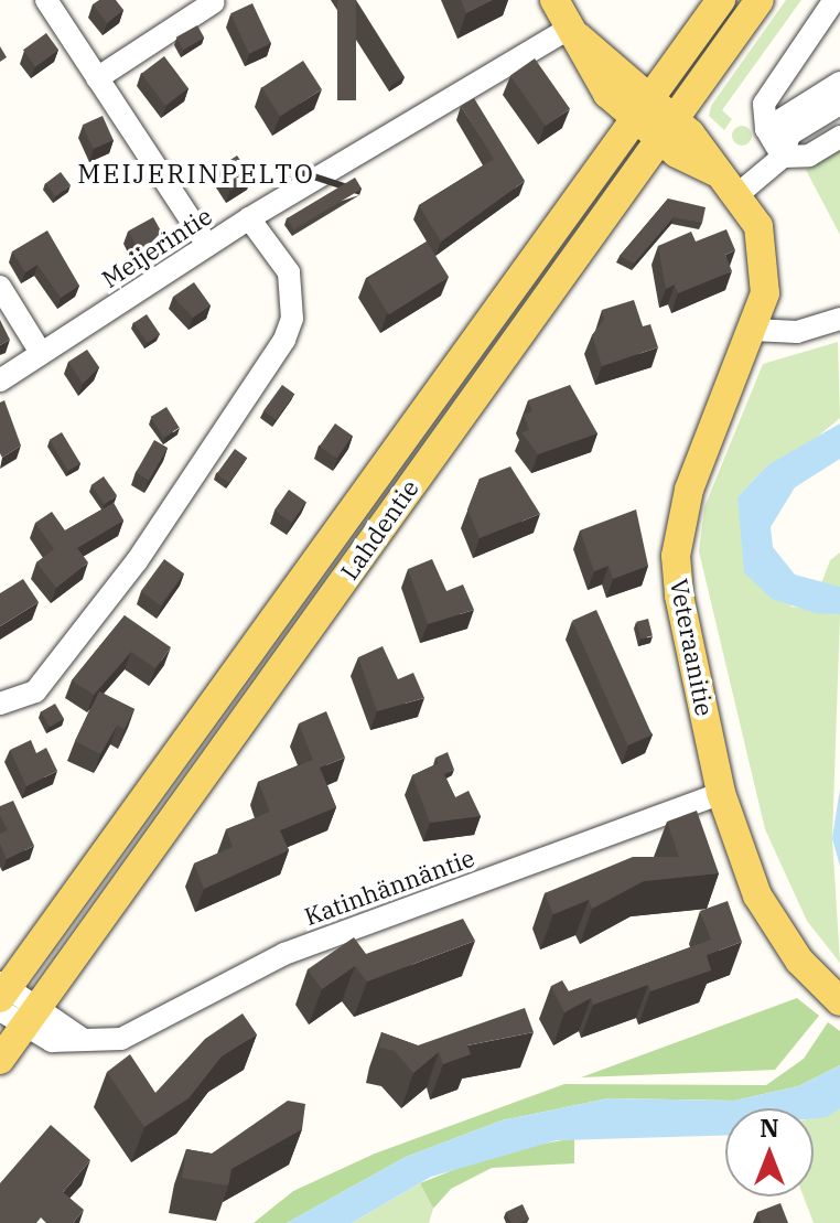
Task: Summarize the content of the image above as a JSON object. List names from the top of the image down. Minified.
{"streets":{"main road":["Lahdentie","Veteraanitie"],"street":["Meijerintie","Katinhännäntie"]},"crossings":[["Meijerintie","Veteraanitie"],["Lahdentie","Veteraanitie"],["Lahdentie","Katinhännäntie"],["Veteraanitie","Katinhännäntie"]],"districts":["MEIJERINPELTO"],"north":"top"}
